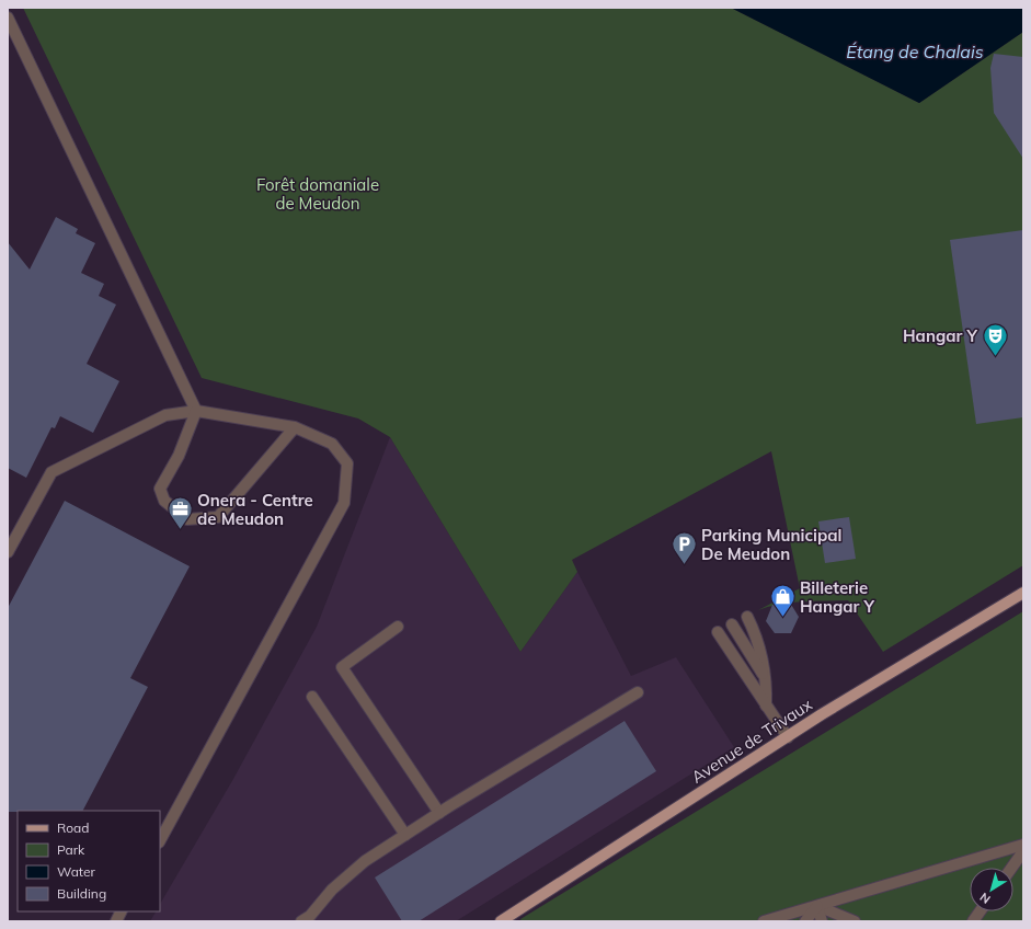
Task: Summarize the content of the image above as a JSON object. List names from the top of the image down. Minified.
{"streets":{"main road":["Avenue de Trivaux"]},"water":["Étang de Chalais"],"parks":["Forêt domaniale de Meudon"],"places":{"theatre":["Hangar Y"],"office":["Onera - Centre de Meudon"],"parking":["Parking Municipal De Meudon"],"shop":["Billeterie Hangar Y"]},"legend":["Road","Park","Water","Building"],"north":"bottom left"}
